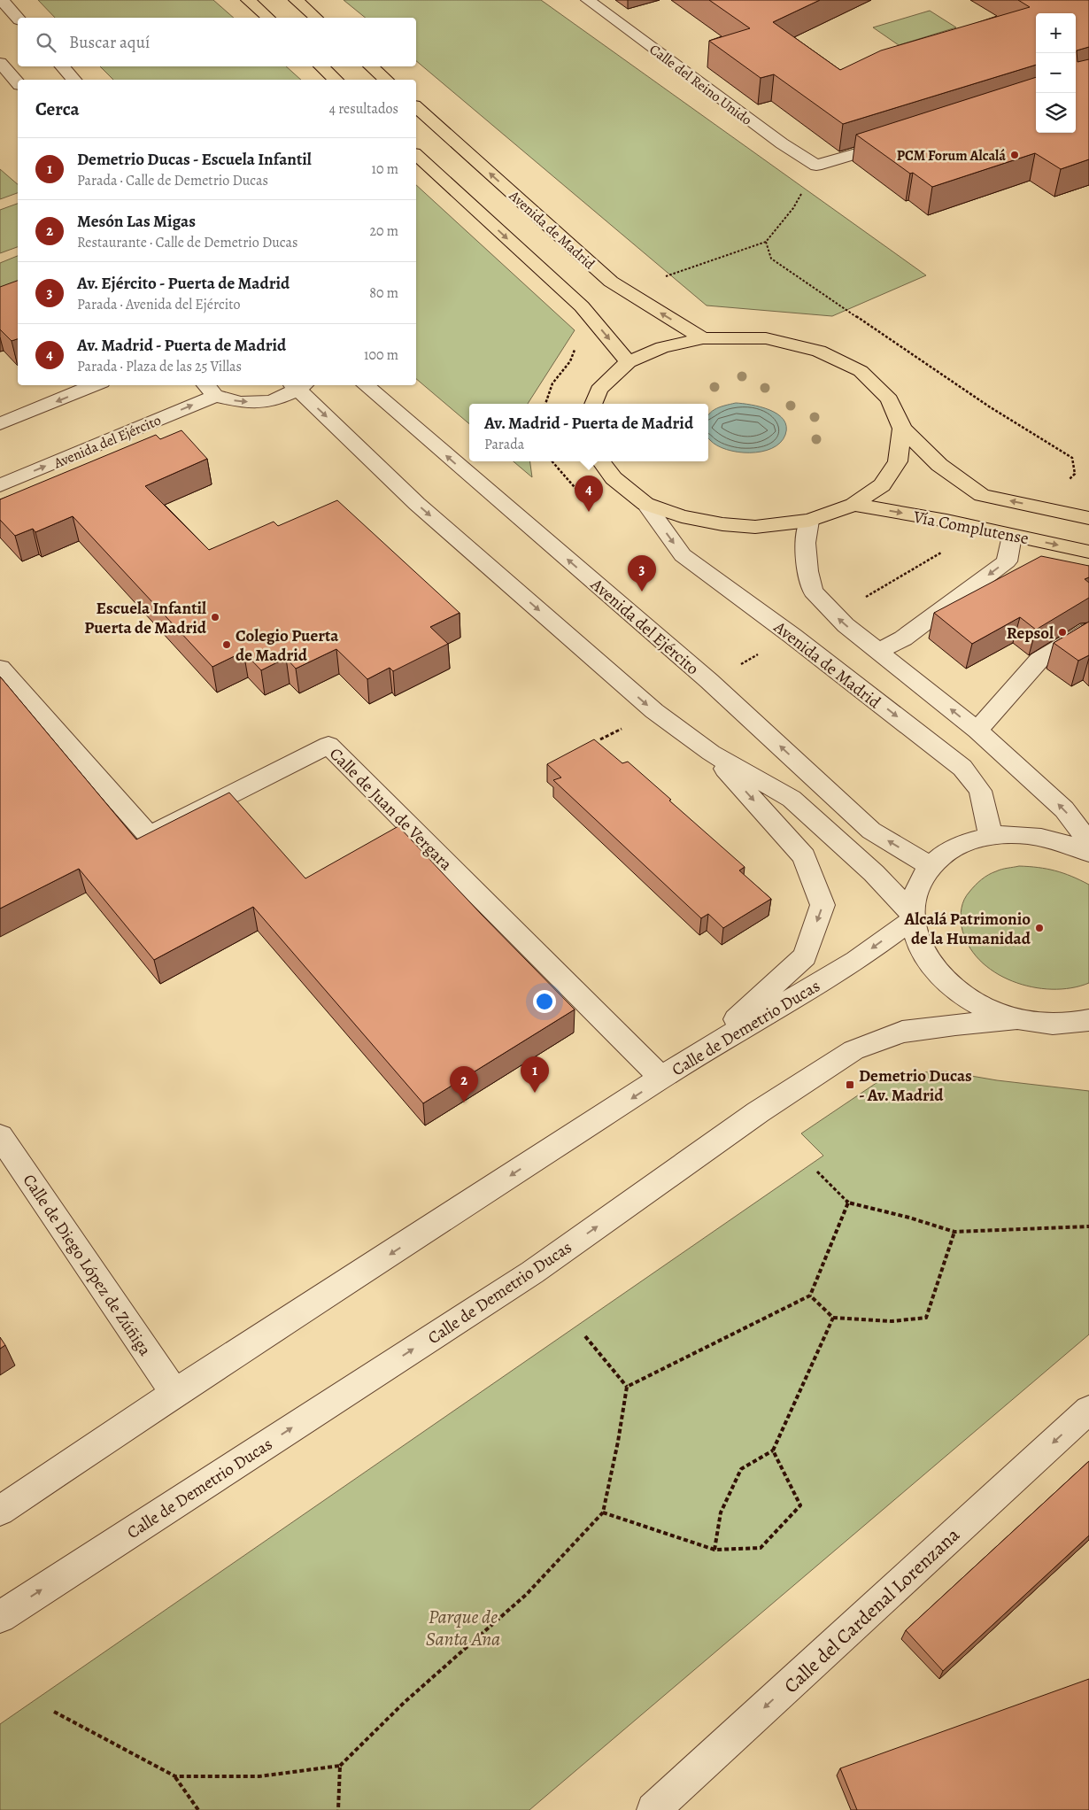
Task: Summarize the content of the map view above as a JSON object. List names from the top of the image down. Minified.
{"streets":{"main road":["Avenida de Madrid","Vía Complutense"],"street":["Calle del Reino Unido","Avenida del Ejército","Calle de Juan de Vergara","Calle de Demetrio Ducas","Calle de Diego López de Zúñiga","Calle del Cardenal Lorenzana"]},"crossings":[["Calle de Juan de Vergara","Calle de Demetrio Ducas"],["Calle de Demetrio Ducas","Calle de Diego López de Zúñiga"]],"one_way":["Calle del Cardenal Lorenzana"],"parks":["Parque de Santa Ana"],"places":{"other":["PCM Forum Alcalá","Escuela Infantil Puerta de Madrid","Repsol","Colegio Puerta de Madrid","Alcalá Patrimonio de la Humanidad"],"transit":["Demetrio Ducas - Av. Madrid"]},"page":{"map_buttons":["+","−"],"search":"Buscar aquí","heading":["Cerca","4 resultados"],"list":[{"mark":"1","name":"Demetrio Ducas - Escuela Infantil","note":"Parada · Calle de Demetrio Ducas","value":"10 m"},{"mark":"2","name":"Mesón Las Migas","note":"Restaurante · Calle de Demetrio Ducas","value":"20 m"},{"mark":"3","name":"Av. Ejército - Puerta de Madrid","note":"Parada · Avenida del Ejército","value":"80 m"},{"mark":"4","name":"Av. Madrid - Puerta de Madrid","note":"Parada · Plaza de las 25 Villas","value":"100 m"}],"popup":["Av. Madrid - Puerta de Madrid","Parada"],"pins":["4","3","1","2"]}}
